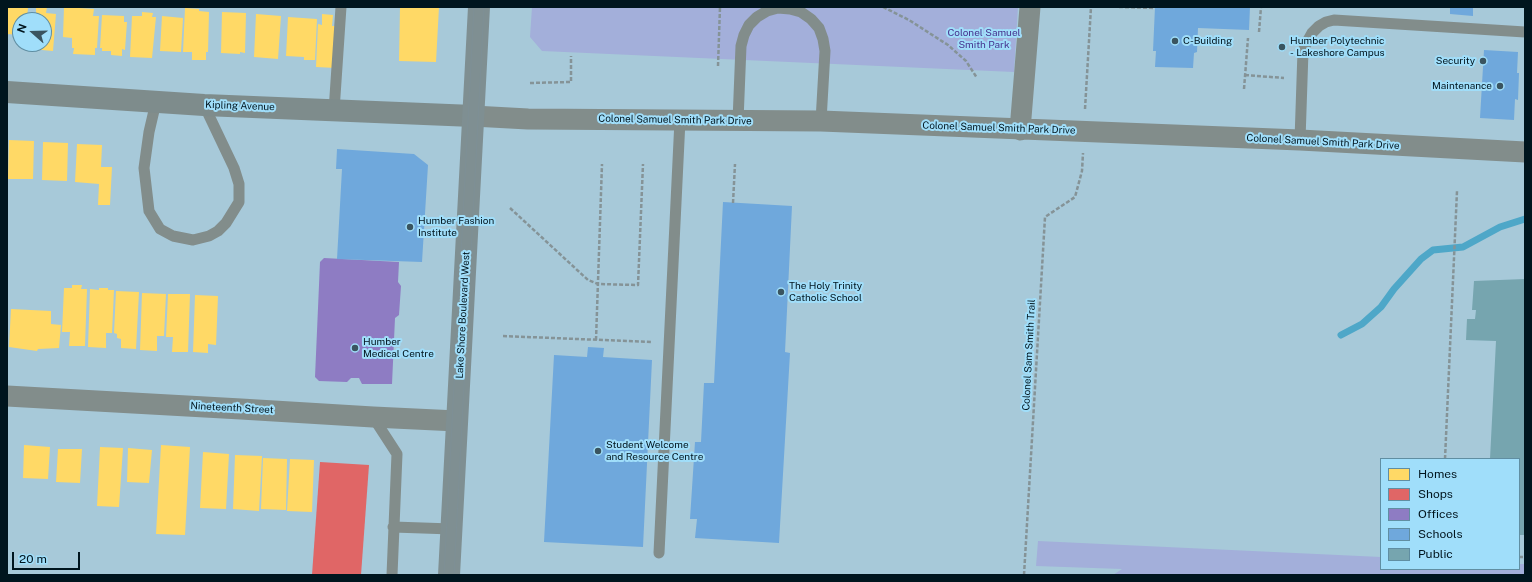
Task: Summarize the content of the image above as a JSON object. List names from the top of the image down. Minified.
{"streets":{"main road":["Kipling Avenue","Lake Shore Boulevard West"],"street":["Colonel Samuel Smith Park Drive","Nineteenth Street"],"path":["Colonel Sam Smith Trail"]},"crossings":[["Kipling Avenue","Colonel Samuel Smith Park Drive"],["Kipling Avenue","Lake Shore Boulevard West"],["Colonel Samuel Smith Park Drive","Lake Shore Boulevard West"],["Lake Shore Boulevard West","Nineteenth Street"]],"parks":["Colonel Samuel Smith Park"],"places":["C-Building","Humber Polytechnic - Lakeshore Campus","Security","Maintenance","Humber Fashion Institute","The Holy Trinity Catholic School","Humber Medical Centre","Student Welcome and Resource Centre"],"legend":["Homes","Shops","Offices","Schools","Public"],"scale_bar":"20 m","north":"left"}
